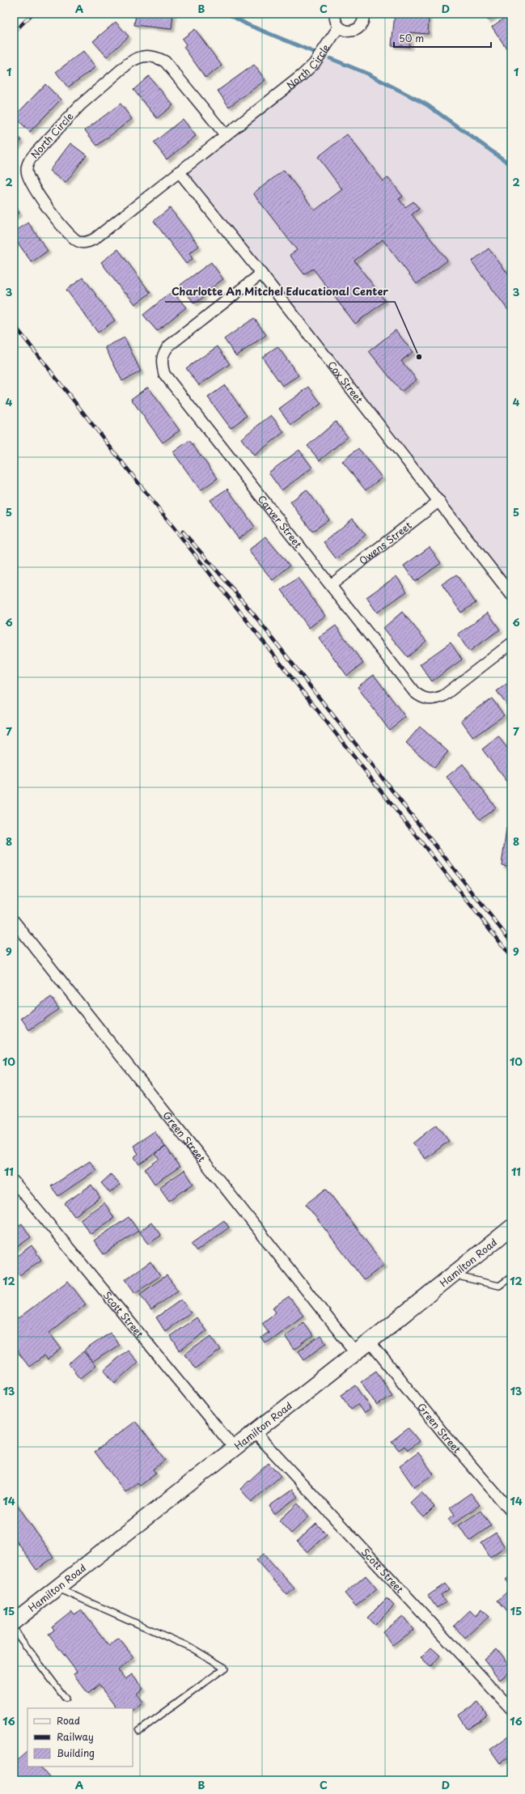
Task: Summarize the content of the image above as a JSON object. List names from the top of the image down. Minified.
{"streets":{"street":["North Circle","Cox Street","Carver Street","Owens Street","Green Street","Hamilton Road","Scott Street"]},"crossings":[["North Circle","Cox Street"],["Cox Street","Carver Street"],["Cox Street","Owens Street"],["Carver Street","Owens Street"],["Green Street","Hamilton Road"],["Hamilton Road","Scott Street"]],"places":["Charlotte An Mitchel Educational Center"],"legend":["Road","Railway","Building"],"scale_bar":"50 m","grid":{"columns":["A","B","C","D"],"rows":["1","2","3","4","5","6","7","8","9","10","11","12","13","14","15","16"]}}
